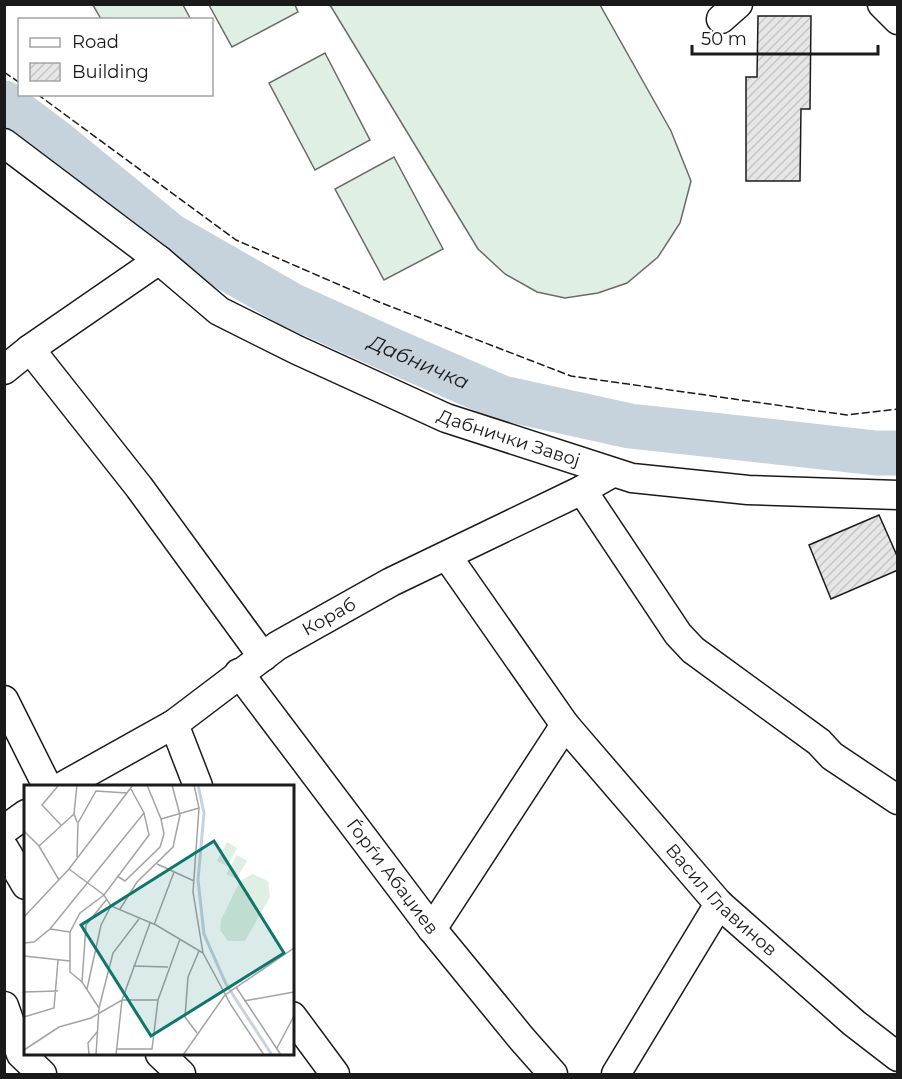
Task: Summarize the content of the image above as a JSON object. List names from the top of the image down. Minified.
{"streets":{"street":["Дабнички Завој","Кораб","Ѓорѓи Абаџиев","Васил Главинов"]},"crossings":[["Дабнички Завој","Кораб"],["Кораб","Ѓорѓи Абаџиев"],["Кораб","Васил Главинов"]],"water":["Дабничка"],"legend":["Road","Building"],"scale_bar":"50 m"}
